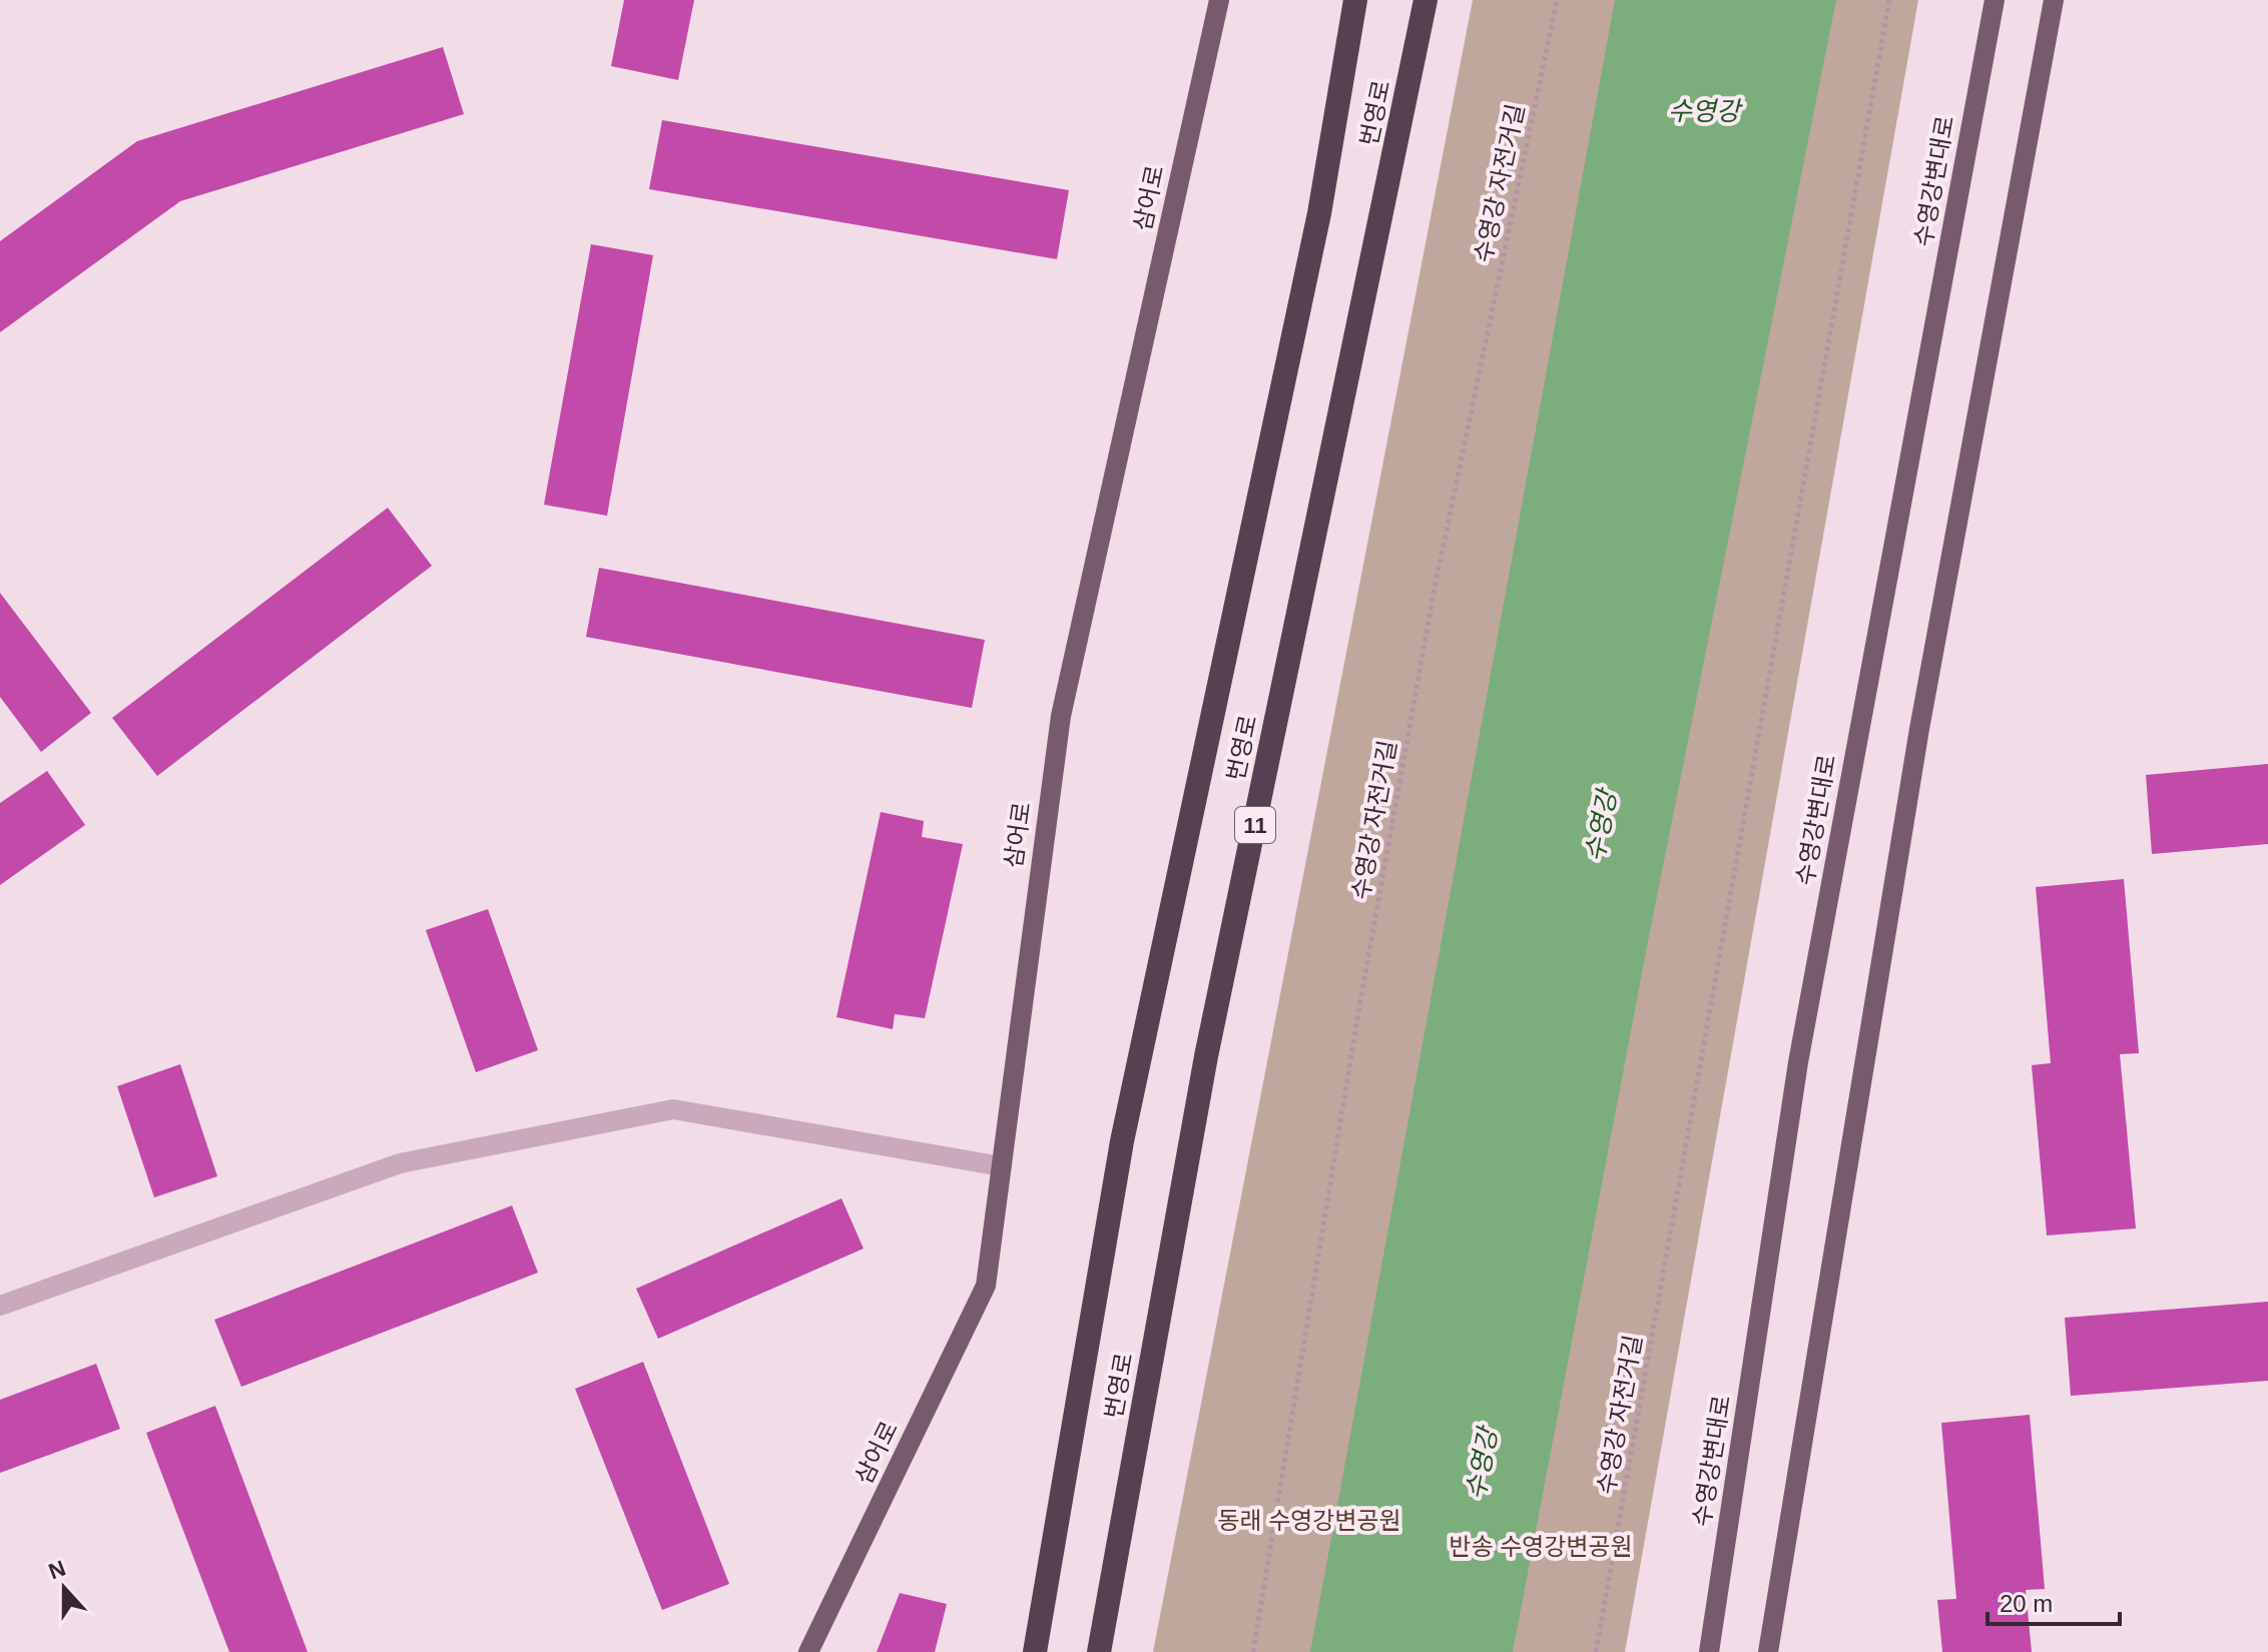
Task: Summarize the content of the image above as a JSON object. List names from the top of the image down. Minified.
{"streets":{"highway":["번영로","11"],"main road":["수영강변대로","삼어로"],"path":["수영강 자전거길"]},"water":["수영강"],"parks":["동래 수영강변공원","반송 수영강변공원"],"scale_bar":"20 m","north":"top"}
